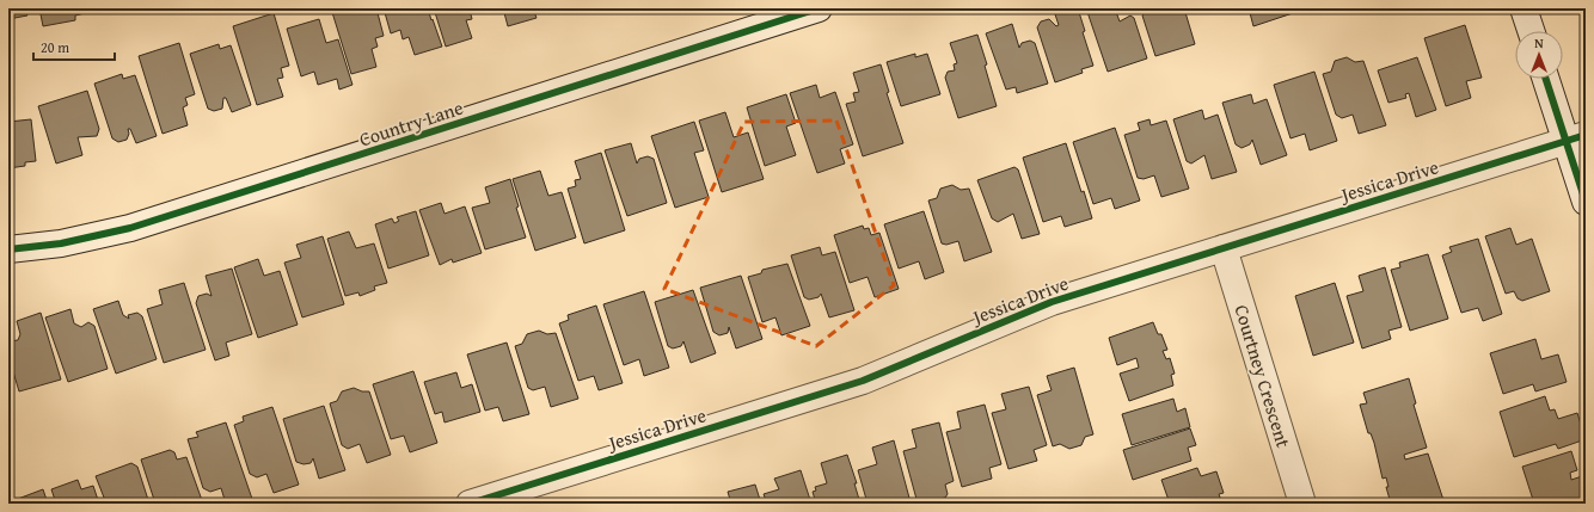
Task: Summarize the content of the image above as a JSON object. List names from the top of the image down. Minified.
{"streets":{"street":["Country Lane","Jessica Drive","Courtney Crescent"]},"crossings":[["Jessica Drive","Courtney Crescent"]],"scale_bar":"20 m","north":"top"}
